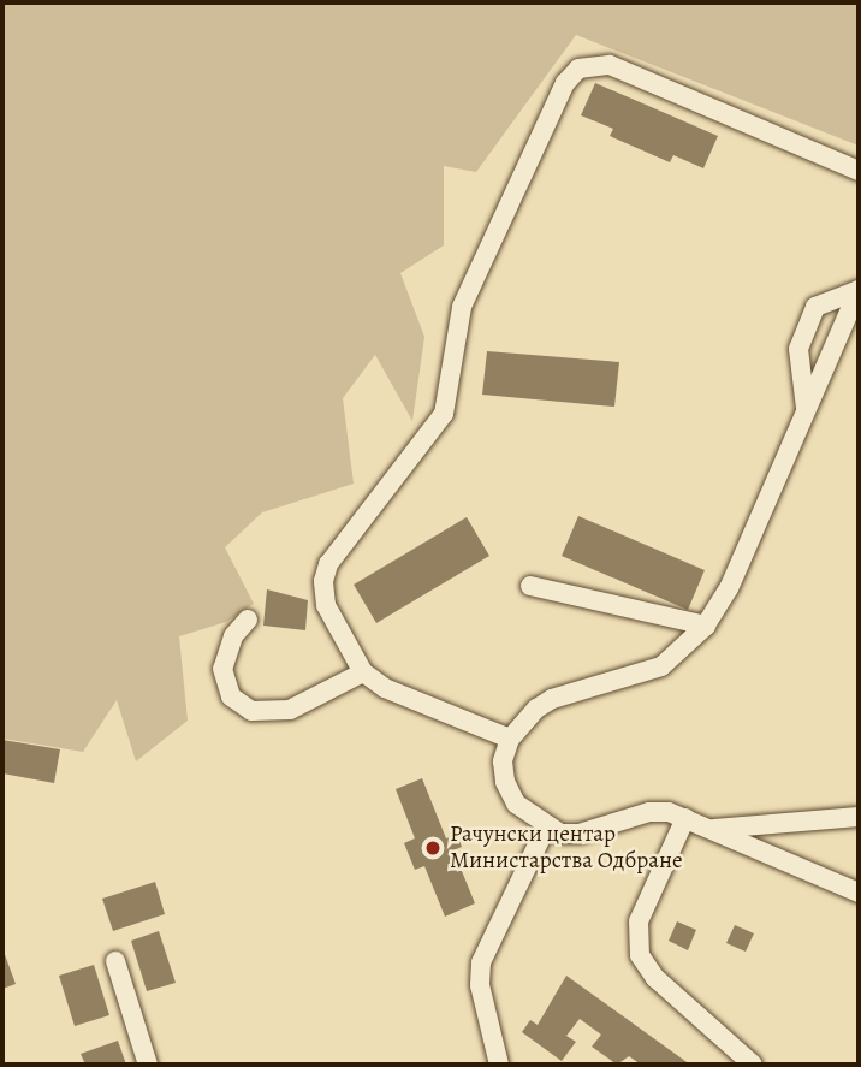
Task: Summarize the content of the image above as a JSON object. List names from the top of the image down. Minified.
{"places":["Рачунски центар Министарства Одбране"]}
